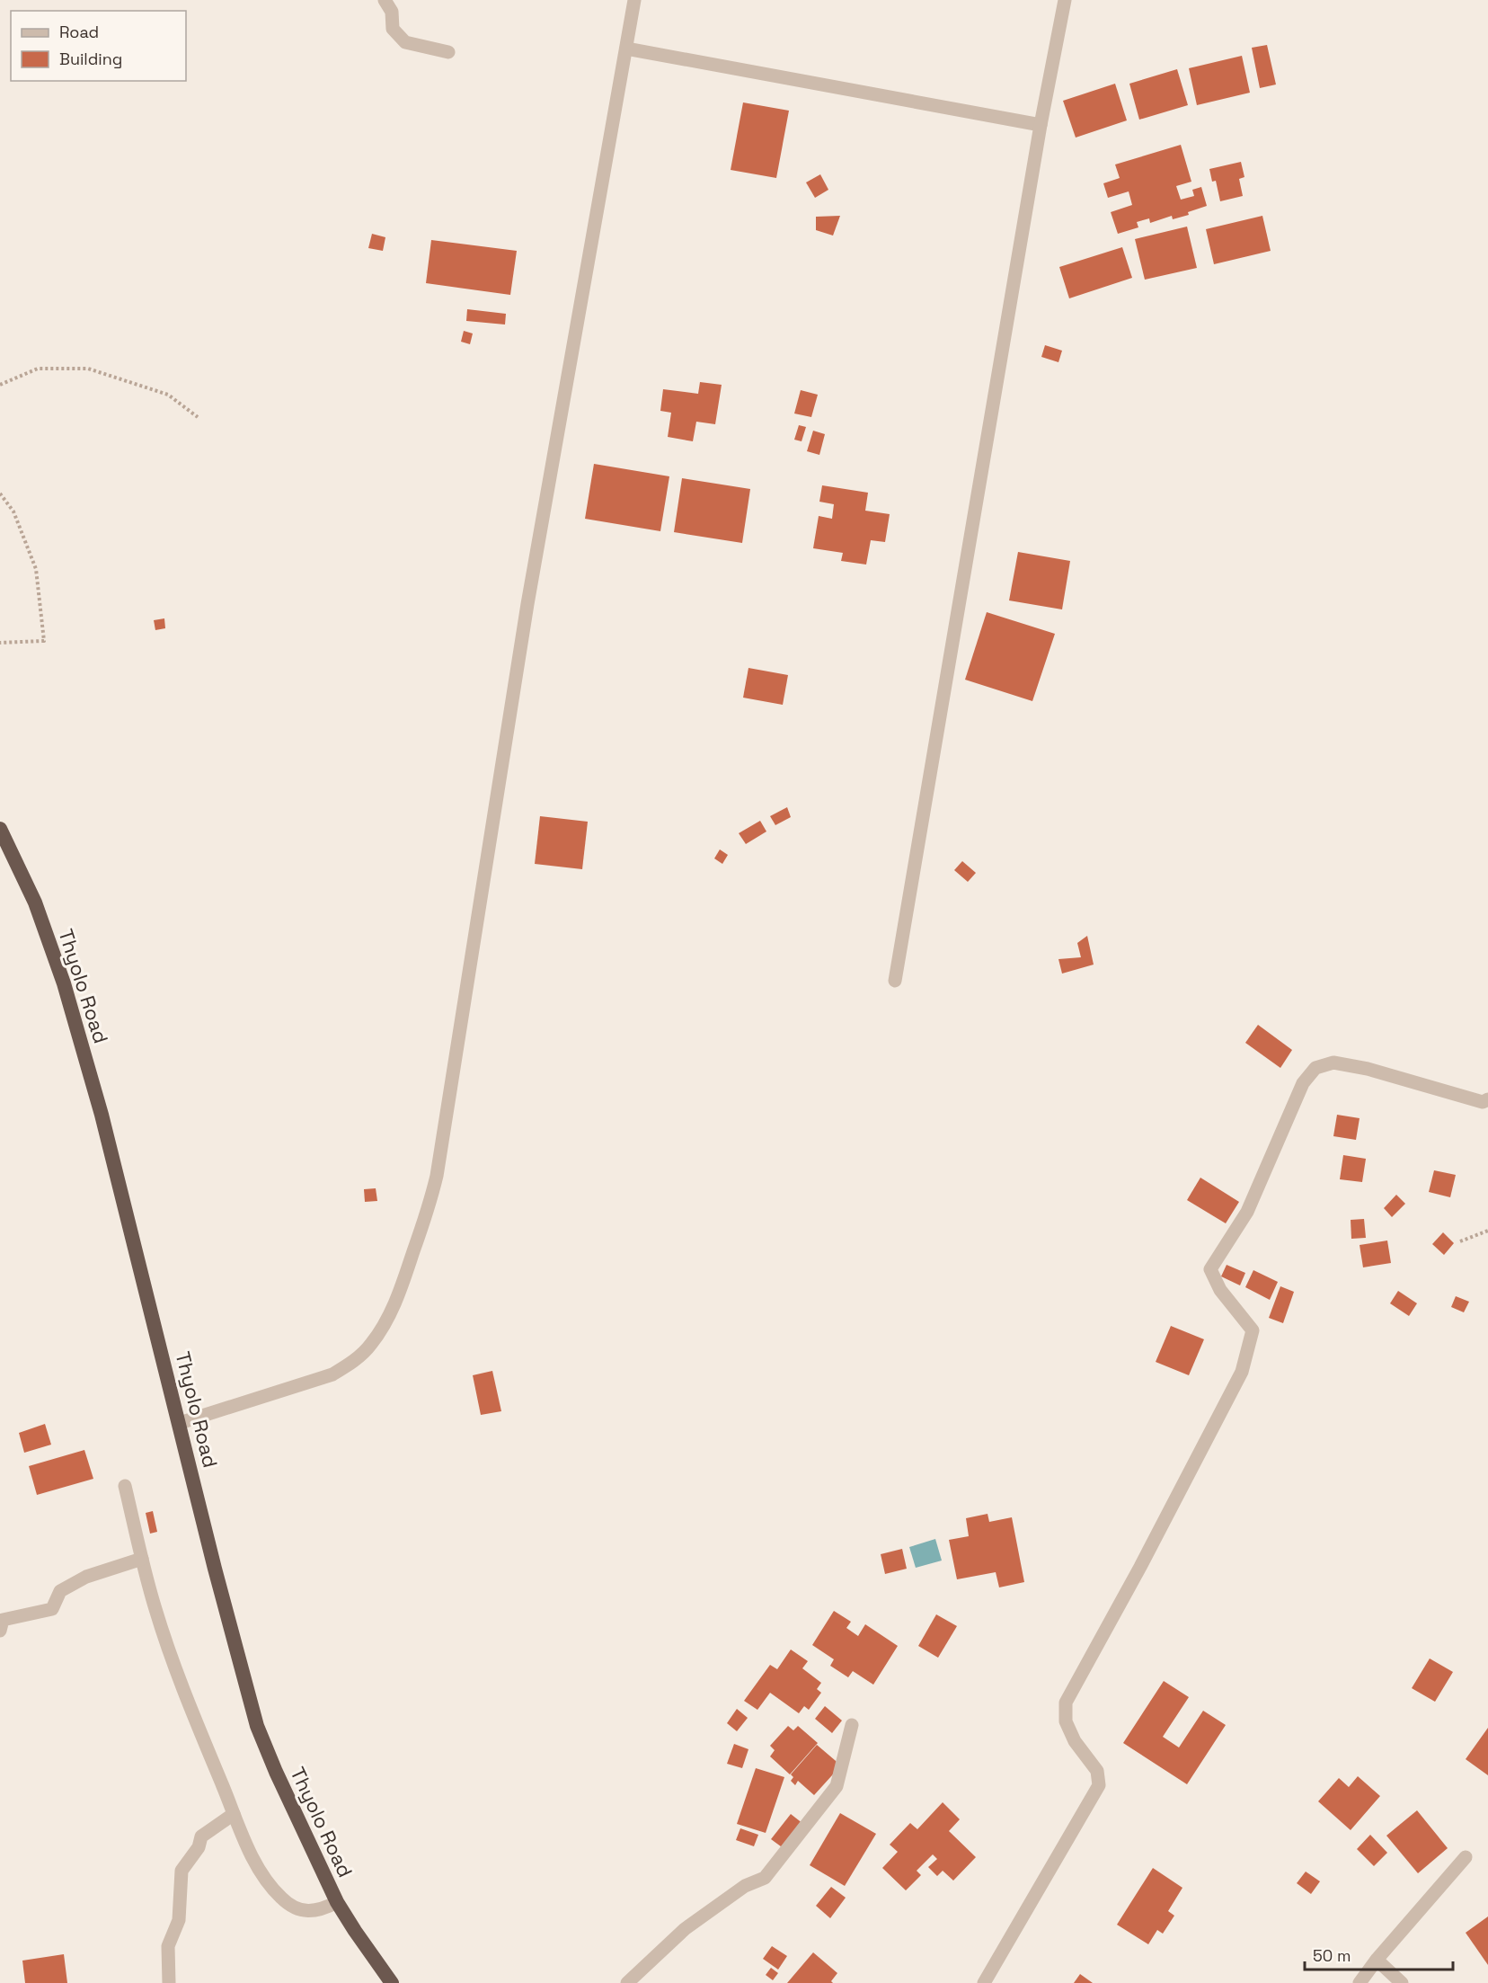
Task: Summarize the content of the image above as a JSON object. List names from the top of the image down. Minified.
{"streets":{"highway":["Thyolo Road"]},"legend":["Road","Building"],"scale_bar":"50 m"}
